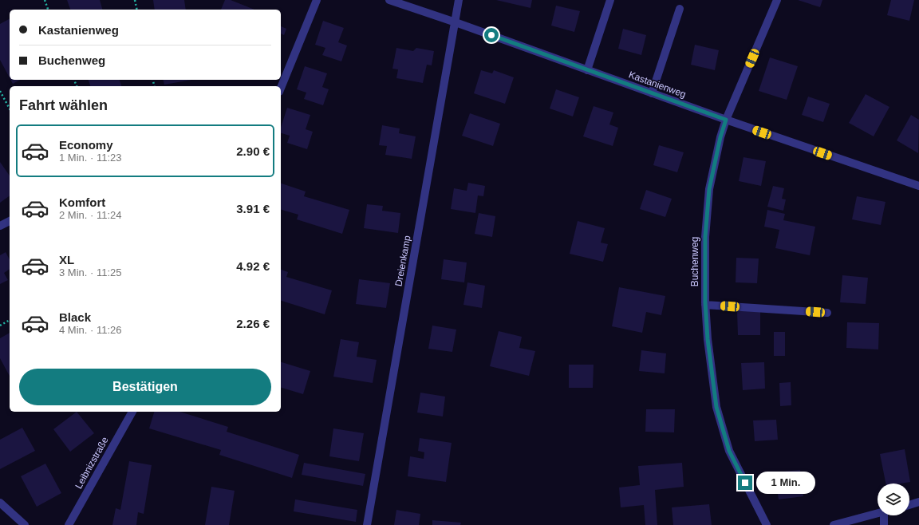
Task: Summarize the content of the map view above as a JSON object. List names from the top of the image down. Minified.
{"streets":{"street":["Kastanienweg","Dreienkamp","Buchenweg","Leibnizstraße"]},"crossings":[["Kastanienweg","Dreienkamp"],["Kastanienweg","Buchenweg"]],"page":{"banner":["Kastanienweg","Buchenweg"],"heading":"Fahrt wählen","list":[{"name":"Economy","note":"1 Min. · 11:23","value":"2.90 €"},{"name":"Komfort","note":"2 Min. · 11:24","value":"3.91 €"},{"name":"XL","note":"3 Min. · 11:25","value":"4.92 €"},{"name":"Black","note":"4 Min. · 11:26","value":"2.26 €"}],"buttons":"Bestätigen","bubble":"1 Min."}}
